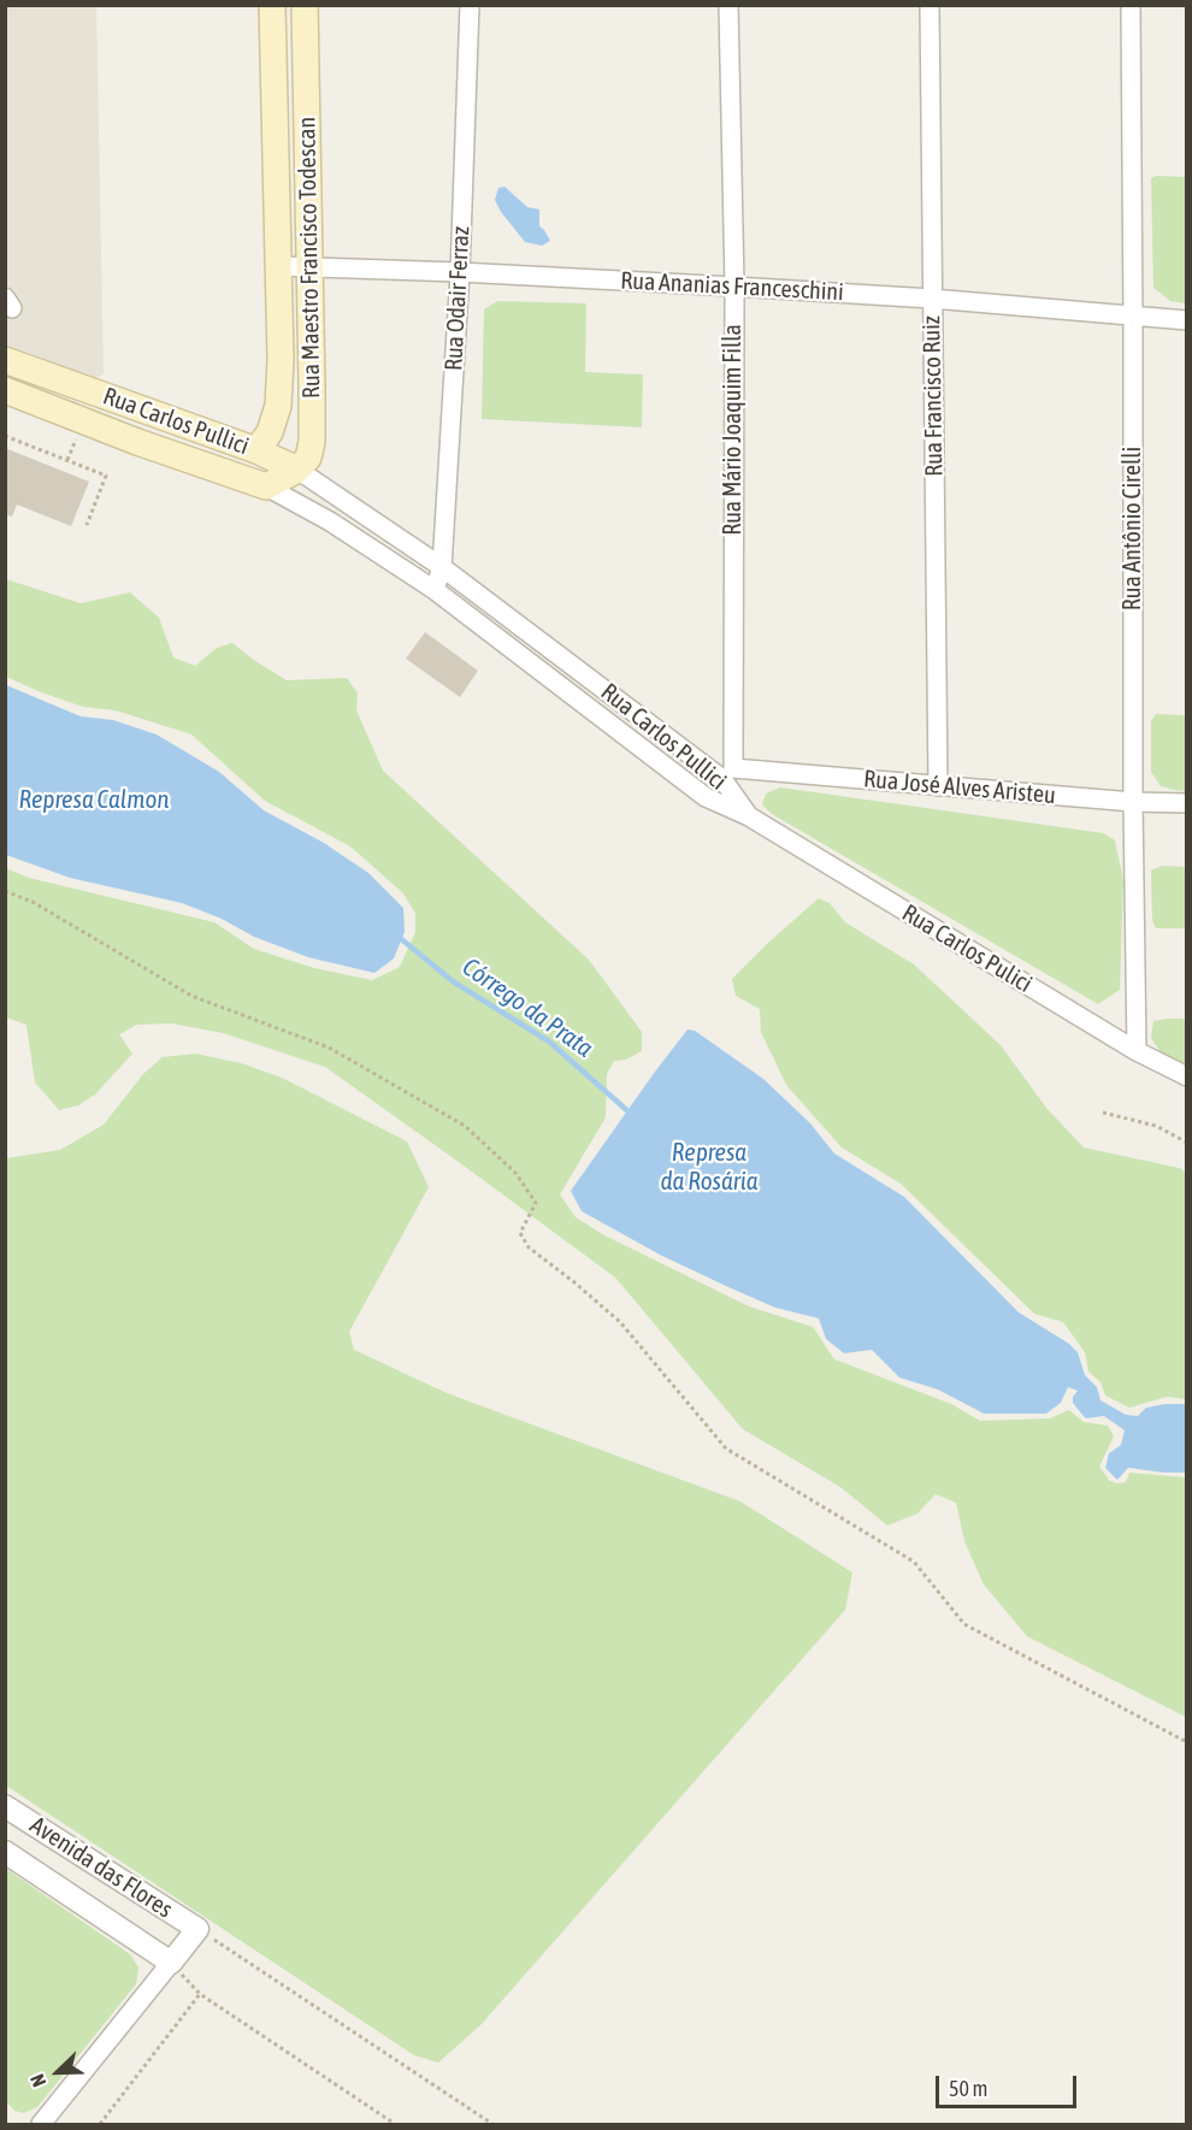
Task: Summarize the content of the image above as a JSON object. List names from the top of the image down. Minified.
{"streets":{"main road":["Rua Maestro Francisco Todescan","Rua Carlos Pullici"],"street":["Rua Ananias Franceschini","Rua Odair Ferraz","Rua Francisco Ruiz","Rua Mário Joaquim Filla","Rua Antônio Cirelli","Rua José Alves Aristeu","Rua Carlos Pulici","Avenida das Flores"]},"crossings":[["Rua Maestro Francisco Todescan","Rua Ananias Franceschini"],["Rua Maestro Francisco Todescan","Rua Carlos Pullici"],["Rua Ananias Franceschini","Rua Odair Ferraz"],["Rua Ananias Franceschini","Rua Francisco Ruiz"],["Rua Ananias Franceschini","Rua Mário Joaquim Filla"],["Rua Ananias Franceschini","Rua Antônio Cirelli"],["Rua Odair Ferraz","Rua Carlos Pullici"],["Rua Francisco Ruiz","Rua José Alves Aristeu"],["Rua Carlos Pullici","Rua Mário Joaquim Filla"],["Rua Carlos Pullici","Rua José Alves Aristeu"],["Rua Carlos Pullici","Rua Carlos Pulici"],["Rua Mário Joaquim Filla","Rua José Alves Aristeu"],["Rua Antônio Cirelli","Rua José Alves Aristeu"],["Rua Antônio Cirelli","Rua Carlos Pulici"]],"water":["Represa Calmon","Córrego da Prata","Represa da Rosária"],"scale_bar":"50 m","north":"bottom left"}
